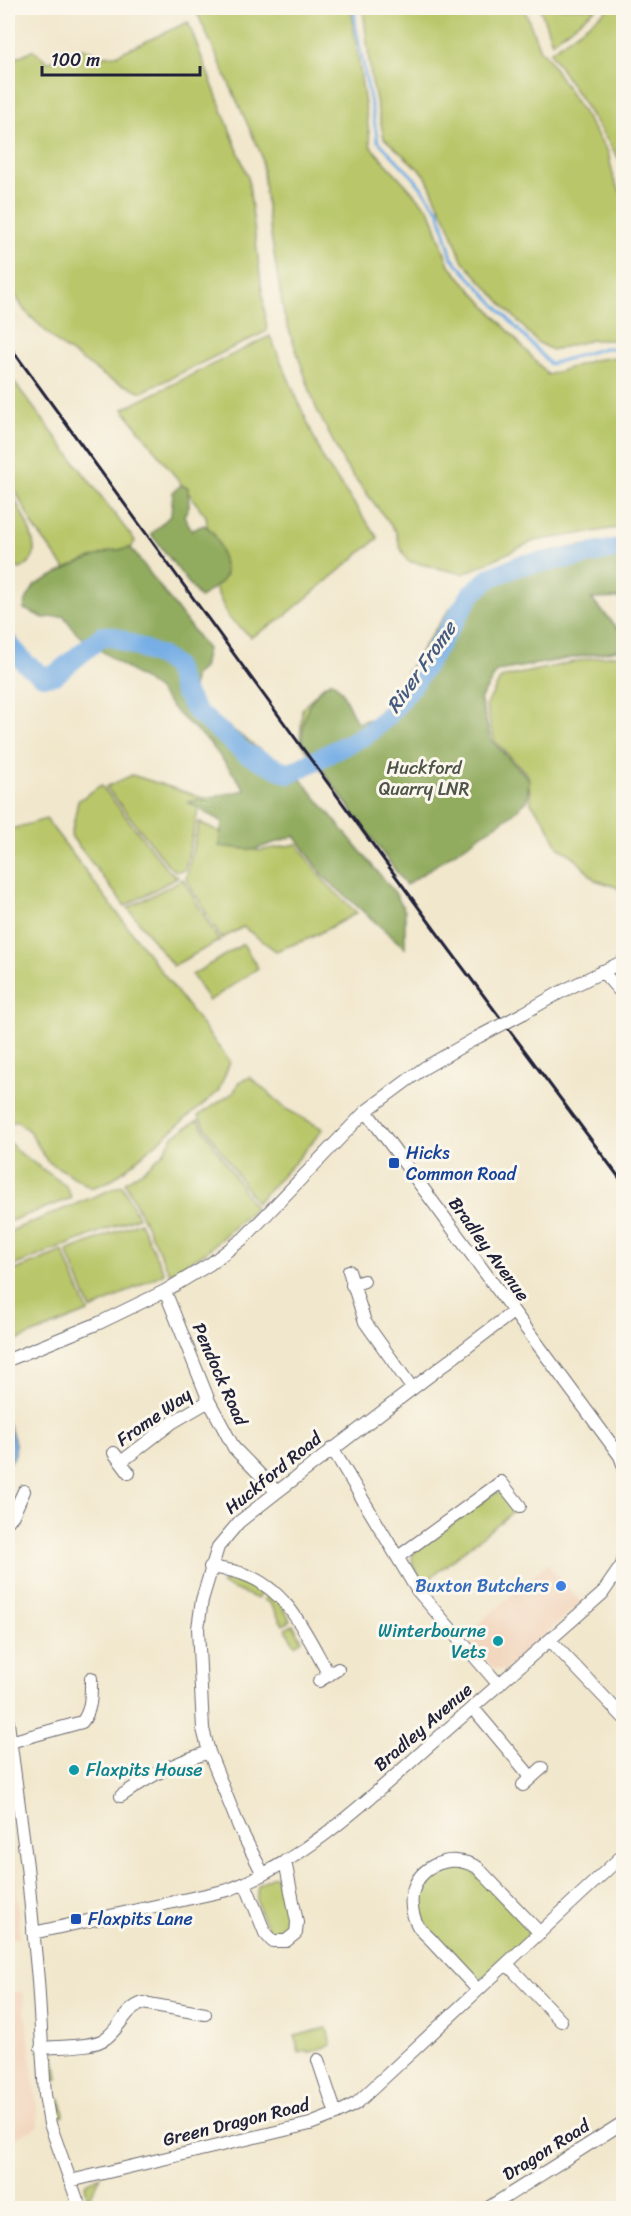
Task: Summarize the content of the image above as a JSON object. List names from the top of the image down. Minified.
{"streets":{"street":["Bradley Avenue","Pendock Road","Frome Way","Huckford Road","Green Dragon Road","Dragon Road"]},"crossings":[["Bradley Avenue","Huckford Road"],["Pendock Road","Frome Way"],["Pendock Road","Huckford Road"]],"water":["River Frome"],"parks":["Huckford Quarry LNR"],"places":{"transit":["Hicks Common Road","Flaxpits Lane"],"other":["Buxton Butchers","Winterbourne Vets","Flaxpits House"]},"scale_bar":"100 m"}
